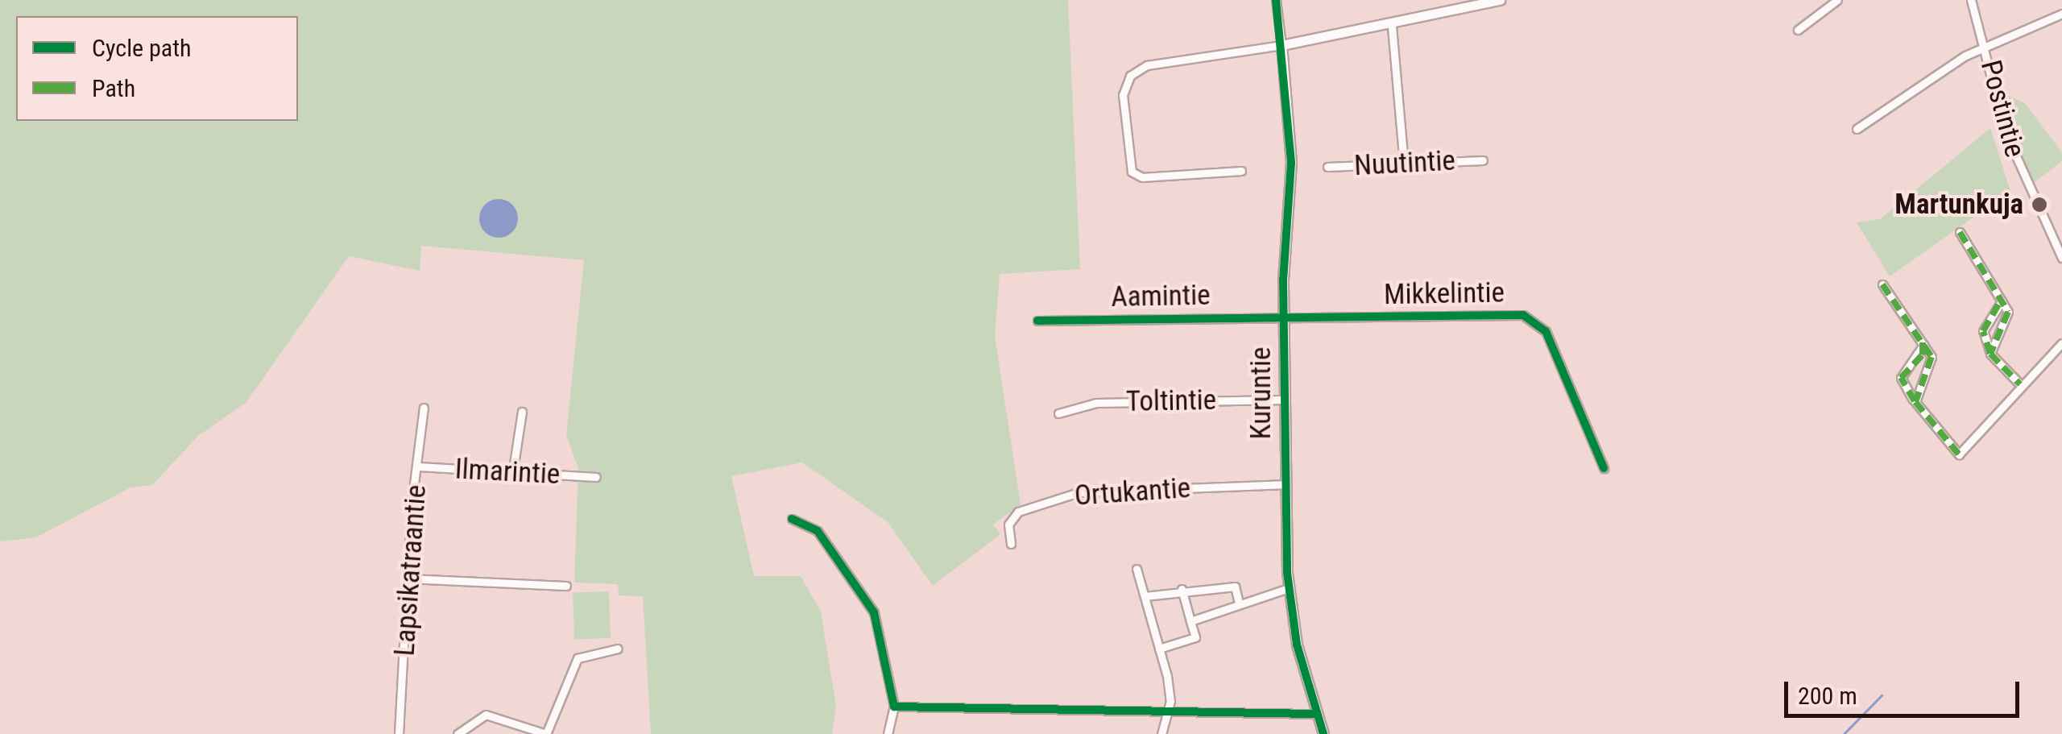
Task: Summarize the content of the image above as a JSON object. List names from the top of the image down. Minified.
{"streets":{"street":["Postintie","Nuutintie","Mikkelintie","Aamintie","Kuruntie","Toltintie","Ilmarintie","Ortukantie","Lapsikatraantie"]},"crossings":[["Mikkelintie","Aamintie"],["Mikkelintie","Kuruntie"],["Aamintie","Kuruntie"],["Kuruntie","Toltintie"],["Kuruntie","Ortukantie"],["Ilmarintie","Lapsikatraantie"]],"places":["Martunkuja"],"legend":["Cycle path","Path"],"scale_bar":"200 m"}
